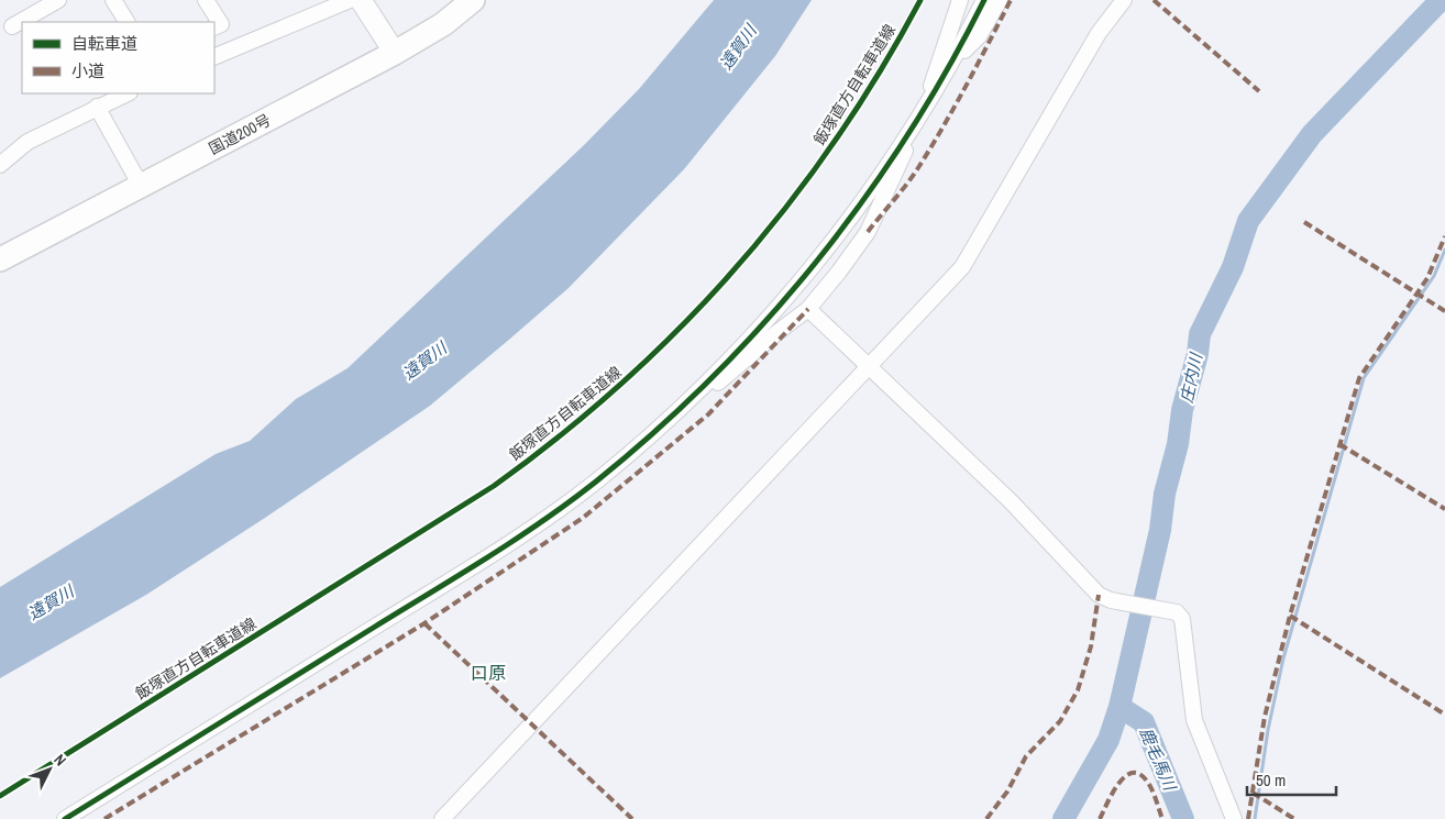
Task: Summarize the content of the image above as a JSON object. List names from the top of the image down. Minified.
{"streets":{"highway":["国道200号"],"cycle path":["飯塚直方自転車道線"]},"districts":["口原"],"water":["遠賀川","庄内川","鹿毛馬川"],"legend":["自転車道","小道"],"scale_bar":"50 m","north":"top right"}
